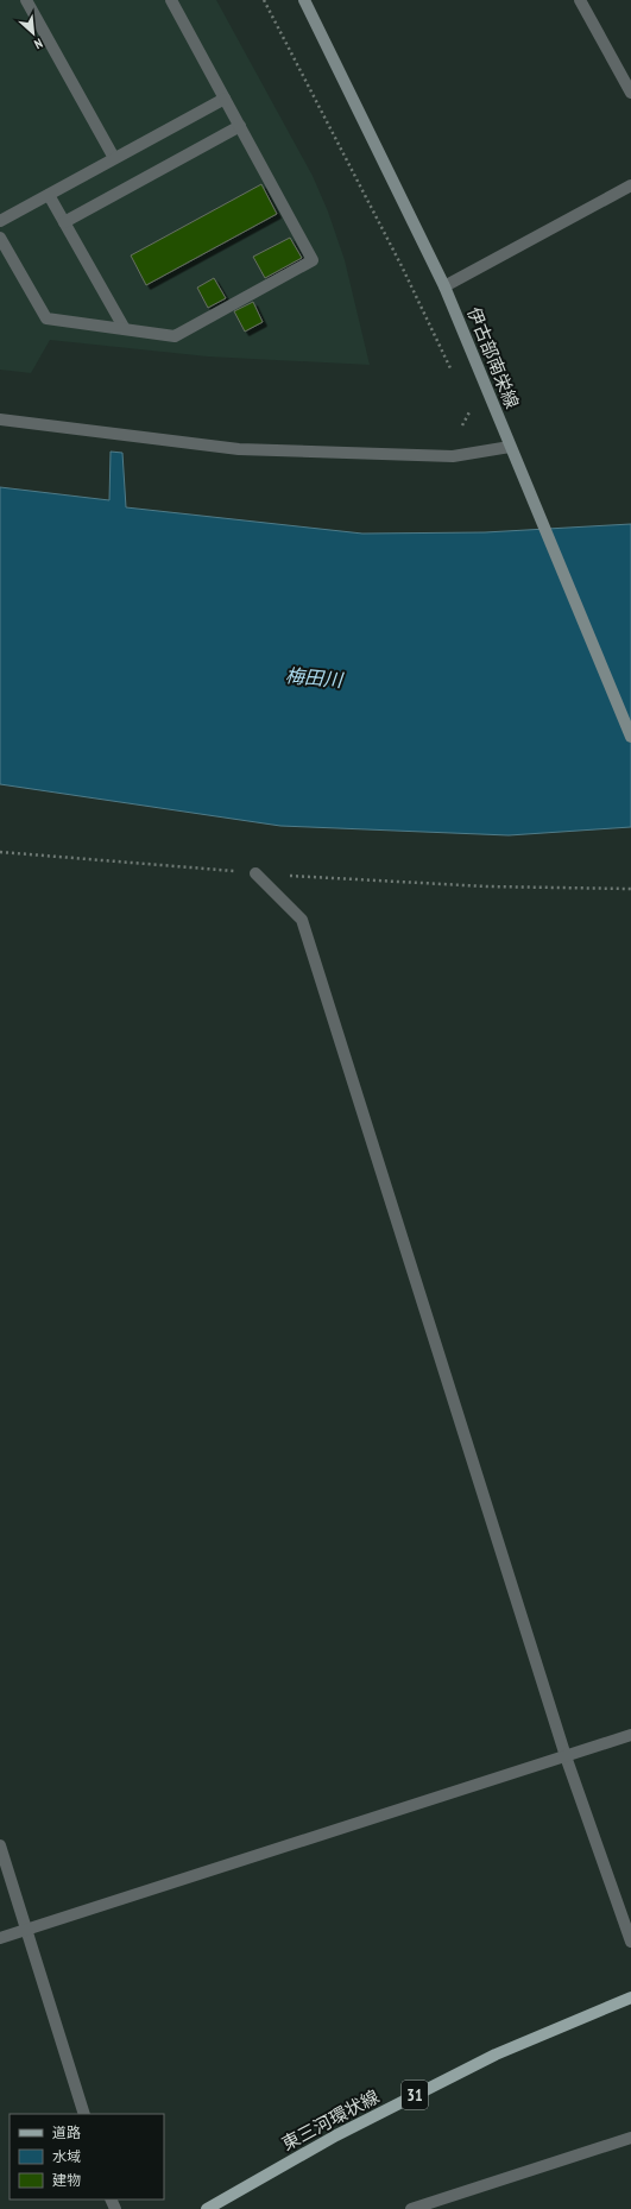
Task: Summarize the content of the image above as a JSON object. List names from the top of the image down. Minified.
{"streets":{"main road":["伊古部南栄線","31","東三河環状線"]},"water":["梅田川"],"legend":["道路","水域","建物"],"north":"bottom right"}
